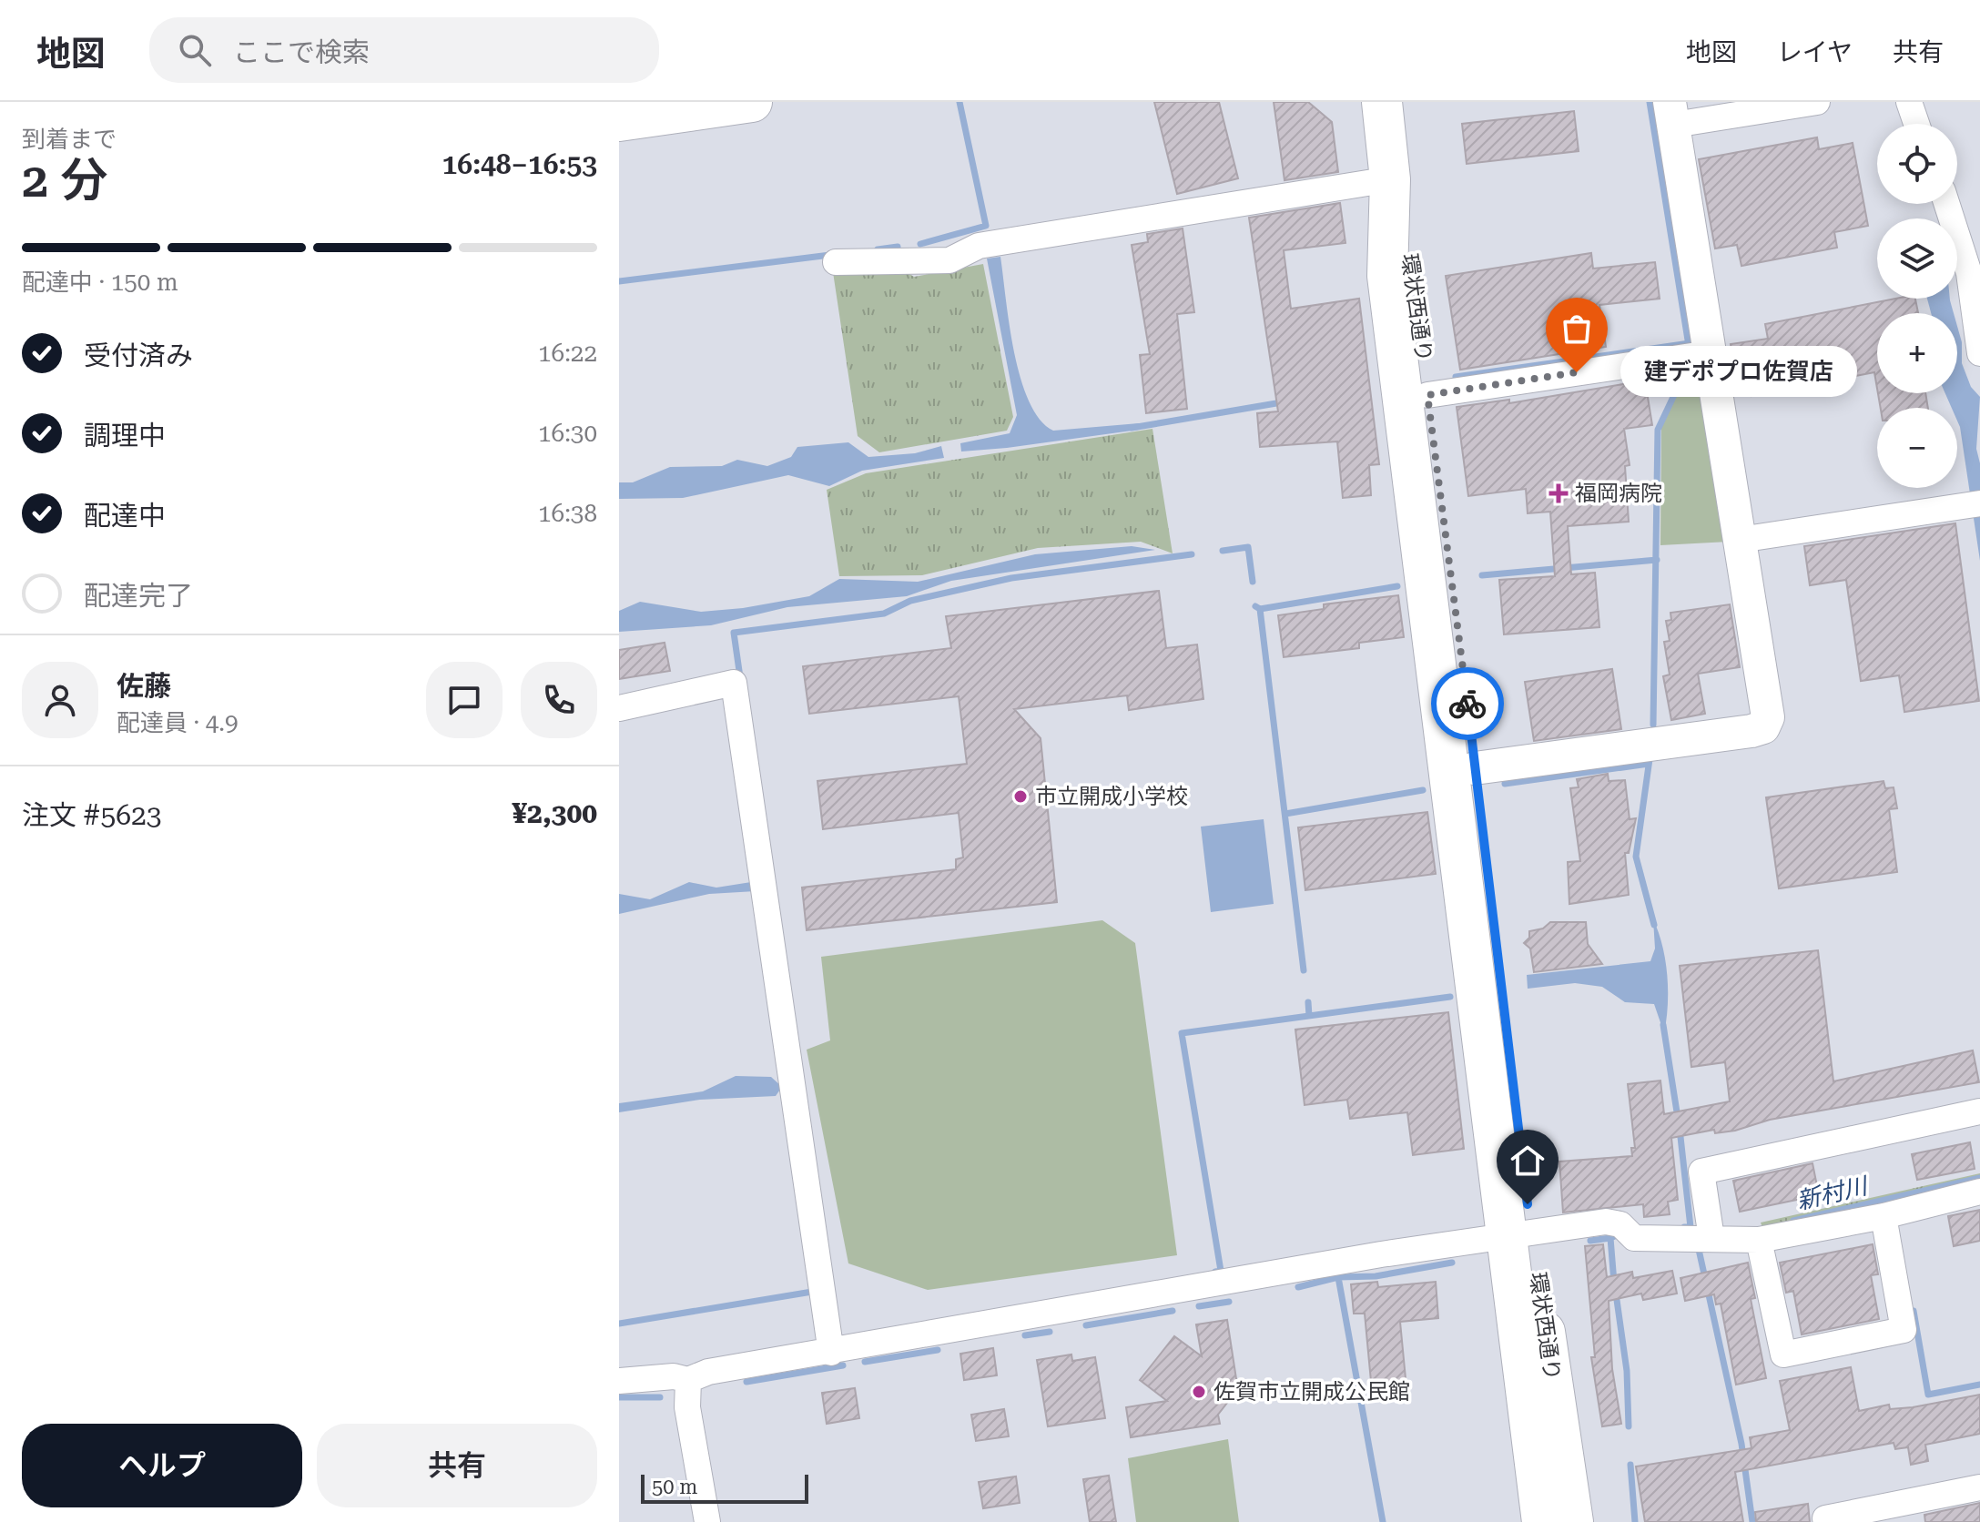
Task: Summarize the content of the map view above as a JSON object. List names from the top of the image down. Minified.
{"streets":{"highway":["環状西通り"]},"water":["新村川"],"places":{"other":["建デポプロ佐賀店","市立開成小学校","佐賀市立開成公民館"],"health":["福岡病院"]},"scale_bar":"50 m","page":{"header":"地図","search":"ここで検索","nav":["地図","レイヤ","共有"],"heading":["2 分","到着まで","16:48–16:53"],"panel":["佐藤","配達員 · 4.9","注文 #5623","¥2,300"],"map_buttons":["+","−"],"bar":"配達中 · 150 m","list":[["受付済み","16:22"],["調理中","16:30"],["配達中","16:38"],"配達完了"],"bubble":"建デポプロ佐賀店","buttons":["ヘルプ","共有"],"scale":"50 m"}}
